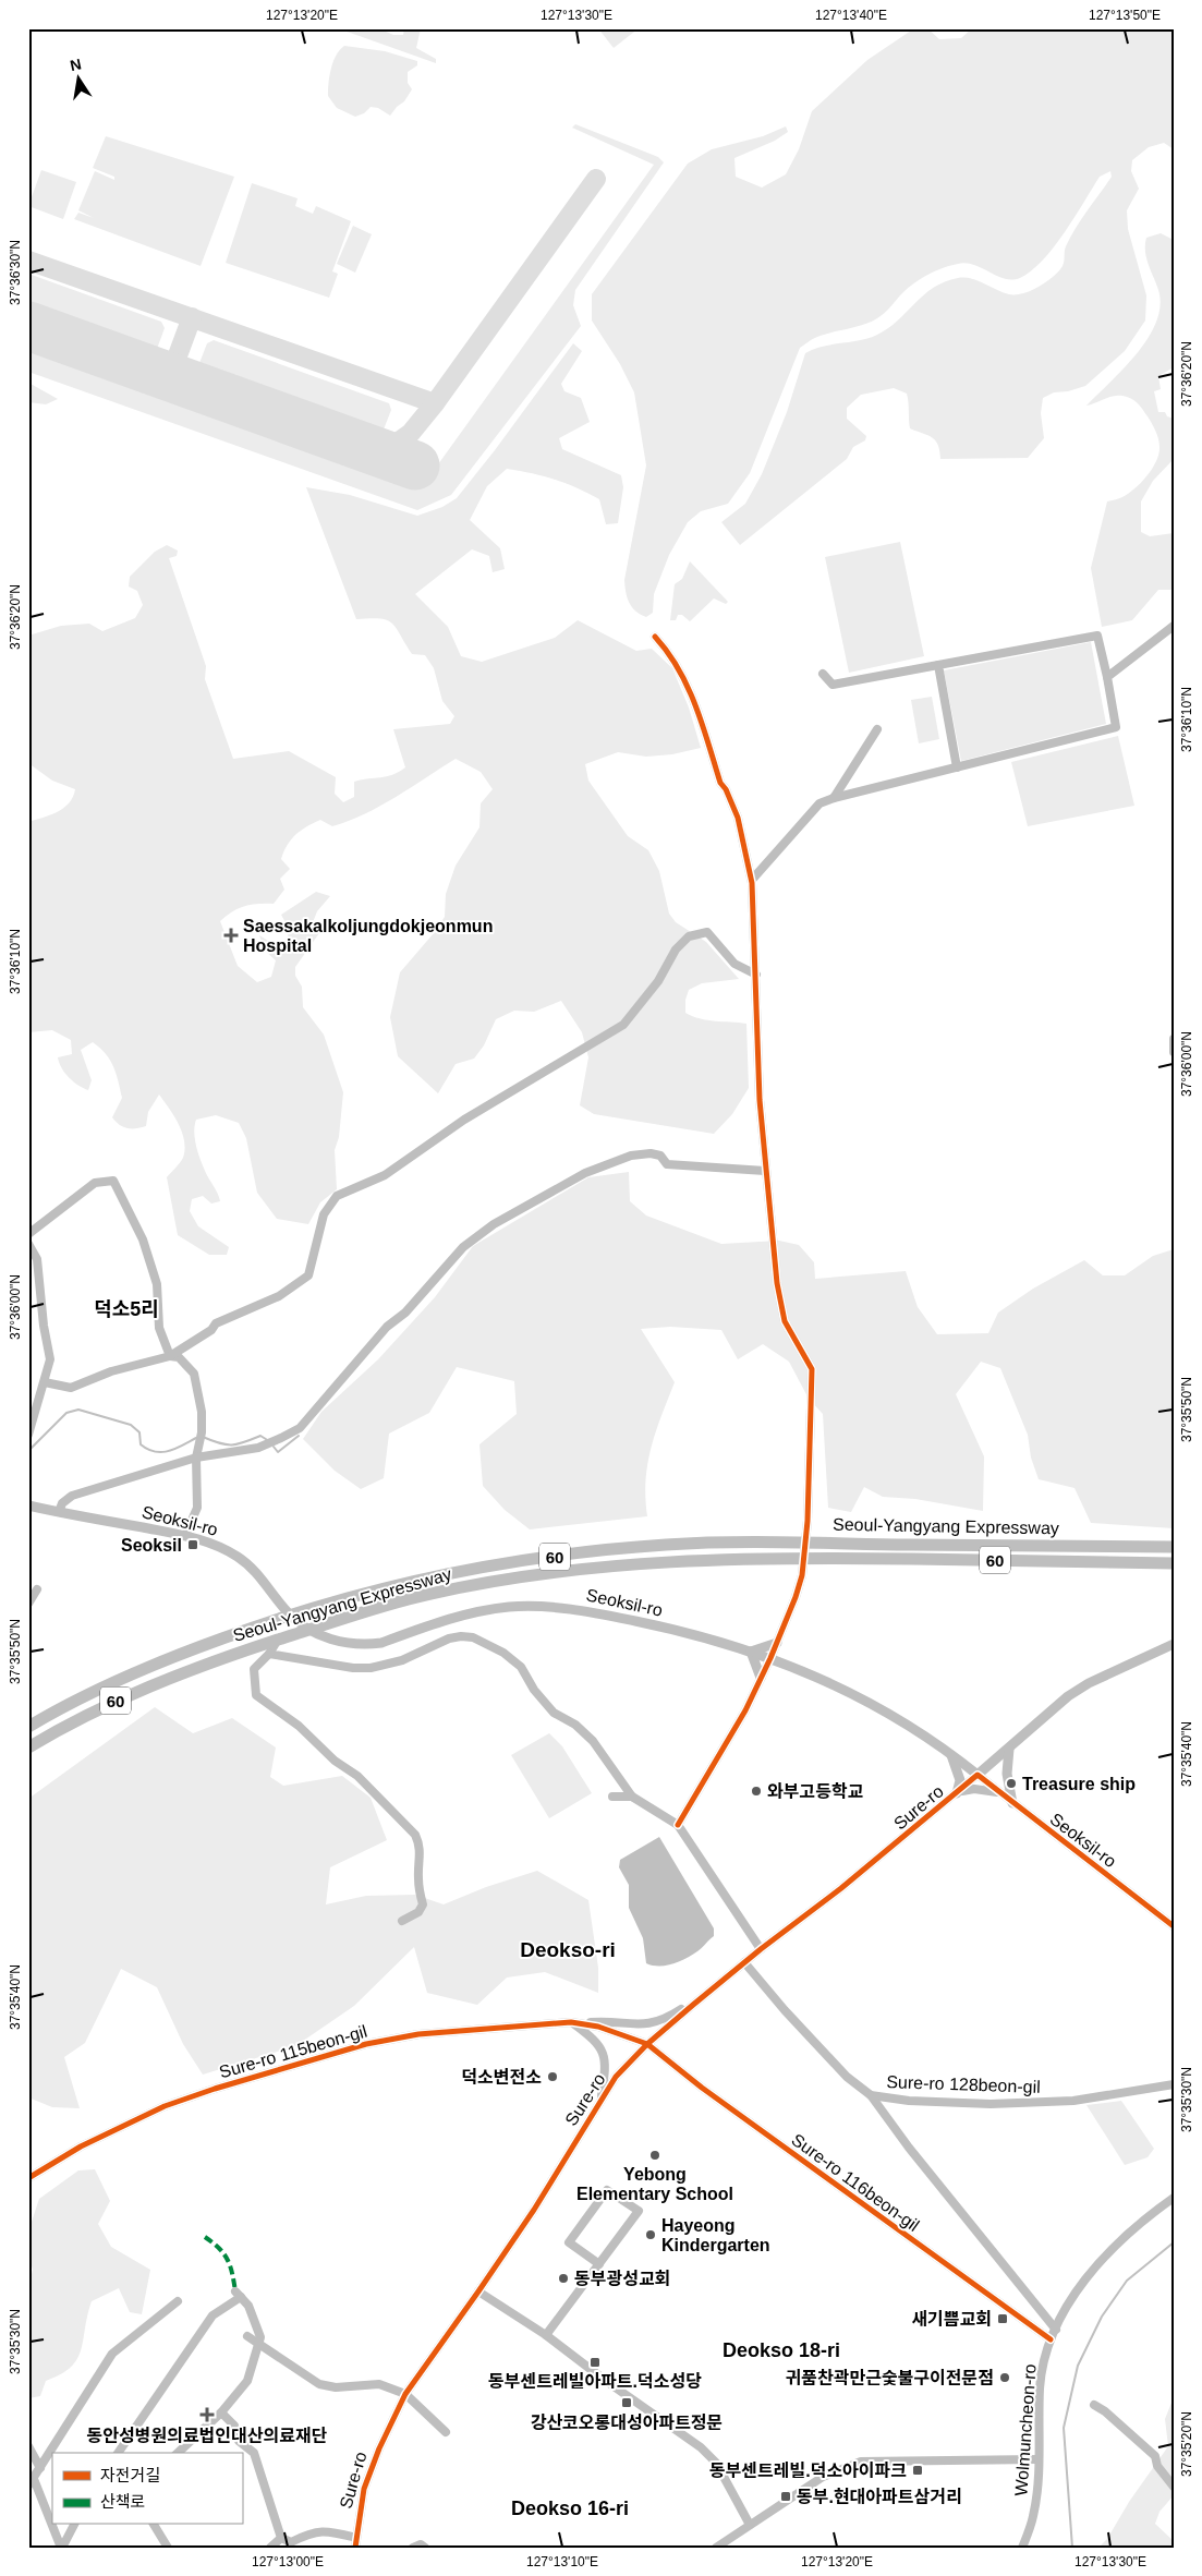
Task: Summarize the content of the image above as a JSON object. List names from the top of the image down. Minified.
{"streets":{"highway":["Seoul-Yangyang Expressway","60"],"main road":["Seoksil-ro","Sure-ro"],"street":["Sure-ro 115beon-gil","Sure-ro 128beon-gil","Sure-ro 116beon-gil","Wolmuncheon-ro"]},"crossings":[["Seoksil-ro","Sure-ro"],["Sure-ro","Sure-ro 115beon-gil"],["Sure-ro","Sure-ro 128beon-gil"],["Sure-ro","Sure-ro 116beon-gil"],["Sure-ro 115beon-gil","Sure-ro 116beon-gil"],["Sure-ro 116beon-gil","Wolmuncheon-ro"]],"districts":["덕소5리","Deokso-ri","Deokso 18-ri","Deokso 16-ri"],"places":{"health":["Saessakalkoljungdokjeonmun Hospital","동안성병원의료법인대산의료재단"],"transit":["Seoksil","새기쁨교회","동부센트레빌아파트.덕소성당","강산코오롱대성아파트정문","동부센트레빌.덕소아이파크","동부.현대아파트삼거리"],"other":["Treasure ship","와부고등학교","덕소변전소","Yebong Elementary School","Hayeong Kindergarten","동부광성교회","귀품찬곽만근숯불구이전문점"]},"legend":["자전거길","산책로"],"north":"top","coordinates":["127°13'20\"E","127°13'30\"E","127°13'40\"E","127°13'50\"E","37°36'30\"N","37°36'20\"N","37°36'10\"N","37°36'00\"N","37°35'50\"N","37°35'40\"N","37°35'30\"N","37°35'20\"N","127°13'00\"E","127°13'10\"E"]}
